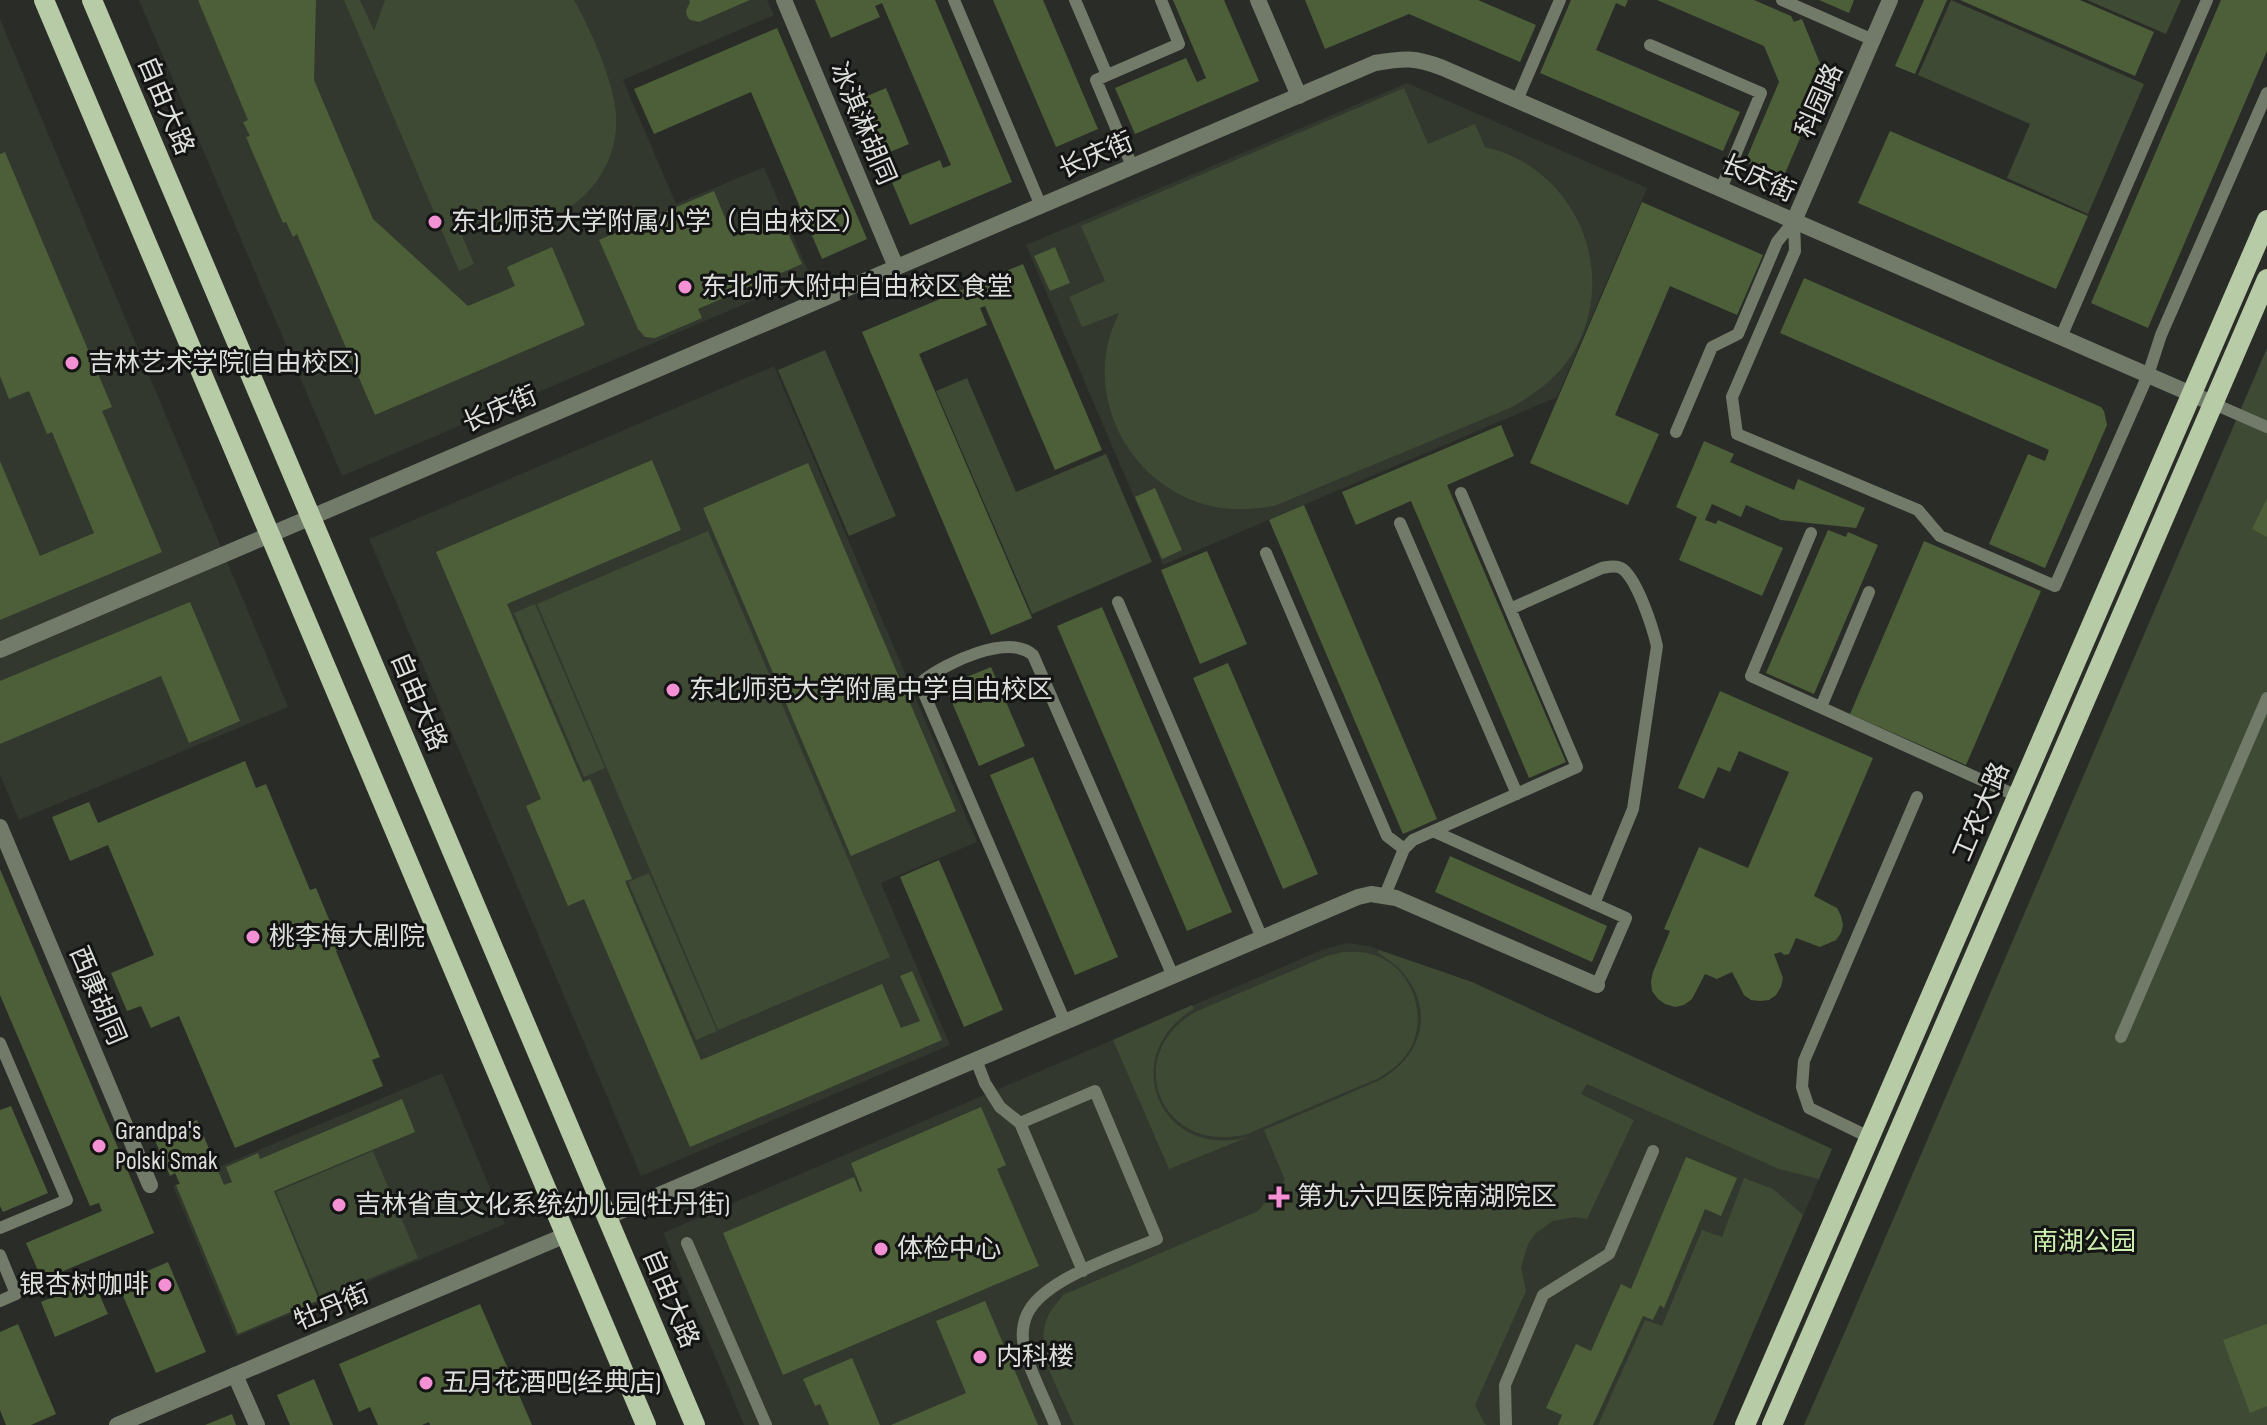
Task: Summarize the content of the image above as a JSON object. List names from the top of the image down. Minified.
{"streets":{"main road":["自由大路","工农大路"],"street":["科园路","冰淇淋胡同","长庆街","西康胡同","牡丹街"]},"crossings":[["科园路","长庆街"],["自由大路","长庆街"],["冰淇淋胡同","长庆街"],["长庆街","工农大路"]],"parks":["南湖公园"],"places":{"other":["东北师范大学附属小学（自由校区）","东北师大附中自由校区食堂","吉林艺术学院(自由校区)","东北师范大学附属中学自由校区","桃李梅大剧院","Grandpa's Polski Smak","吉林省直文化系统幼儿园(牡丹街)","体检中心","银杏树咖啡","内科楼","五月花酒吧(经典店)"],"health":["第九六四医院南湖院区"]}}
